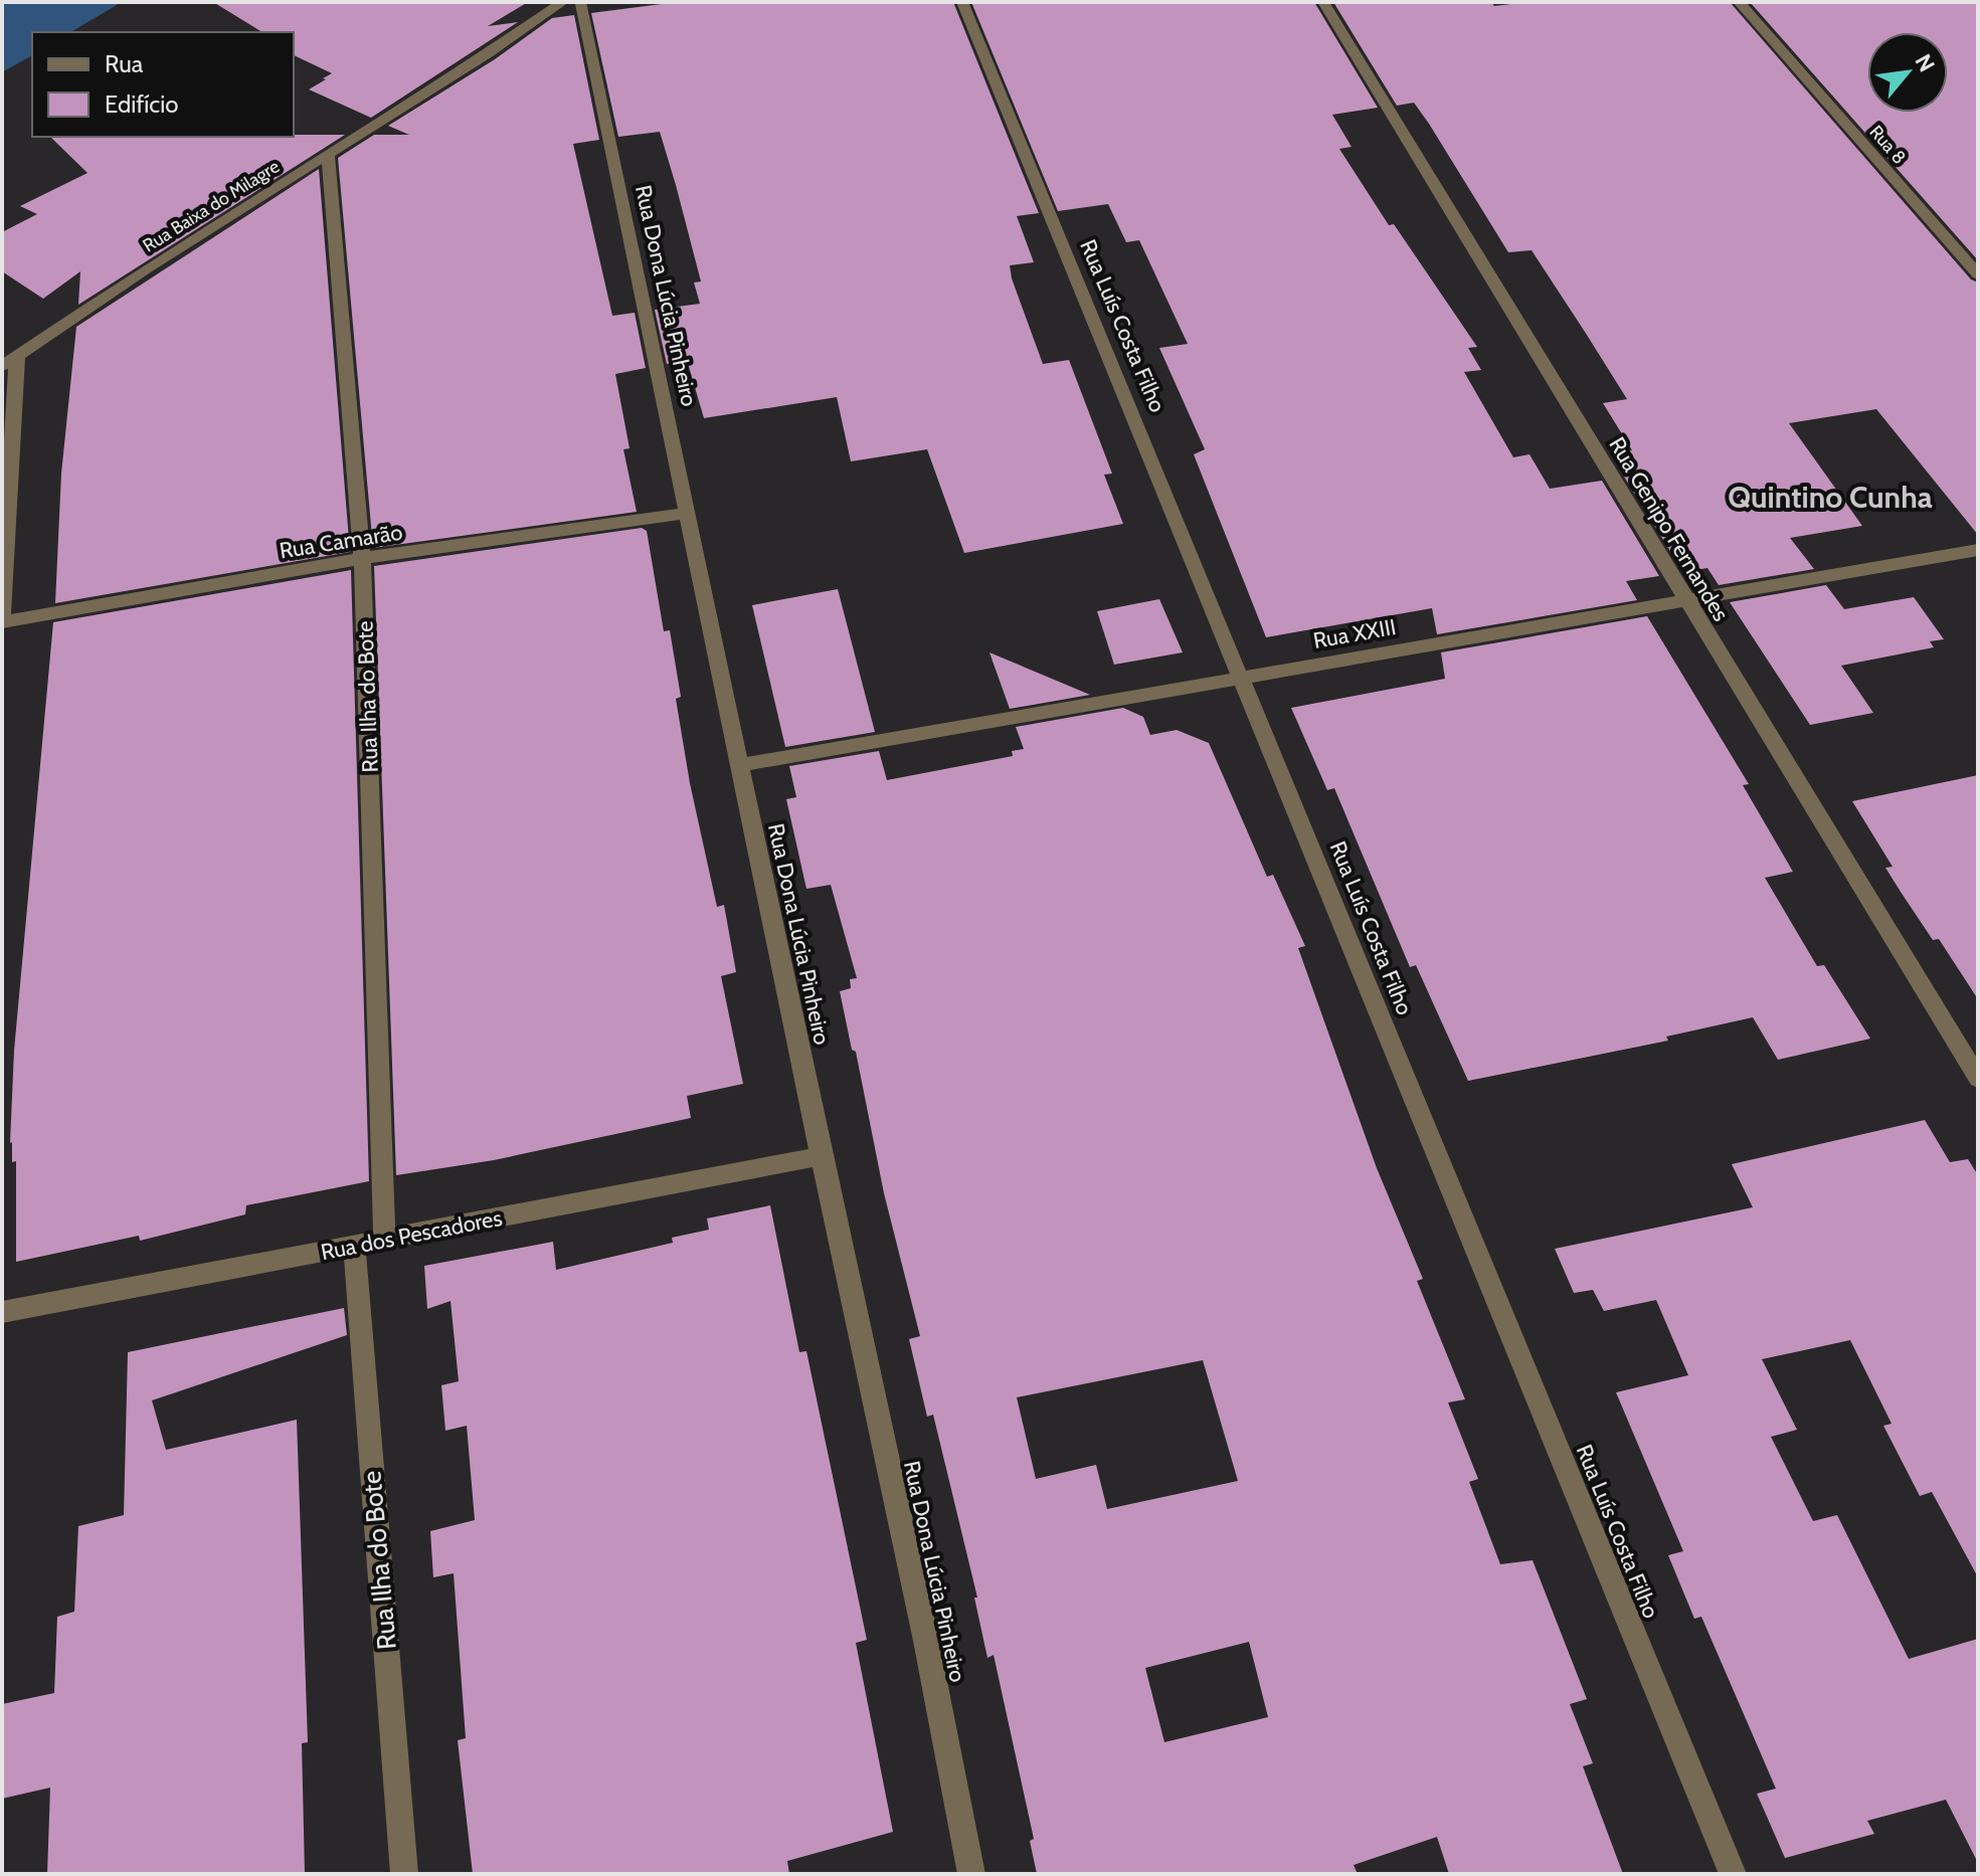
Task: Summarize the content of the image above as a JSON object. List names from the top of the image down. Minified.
{"streets":{"street":["Rua 8","Rua Baixa do Milagre","Rua Dona Lúcia Pinheiro","Rua Luís Costa Filho","Rua Genipo Fernandes","Rua Camarão","Rua XXIII","Rua Ilha do Bote","Rua dos Pescadores"]},"crossings":[["Rua Baixa do Milagre","Rua Dona Lúcia Pinheiro"],["Rua Baixa do Milagre","Rua Ilha do Bote"],["Rua Dona Lúcia Pinheiro","Rua Camarão"],["Rua Dona Lúcia Pinheiro","Rua XXIII"],["Rua Dona Lúcia Pinheiro","Rua dos Pescadores"],["Rua Luís Costa Filho","Rua XXIII"],["Rua Genipo Fernandes","Rua XXIII"],["Rua Camarão","Rua Ilha do Bote"],["Rua Ilha do Bote","Rua dos Pescadores"]],"districts":["Quintino Cunha"],"legend":["Rua","Edifício"],"north":"top right"}
